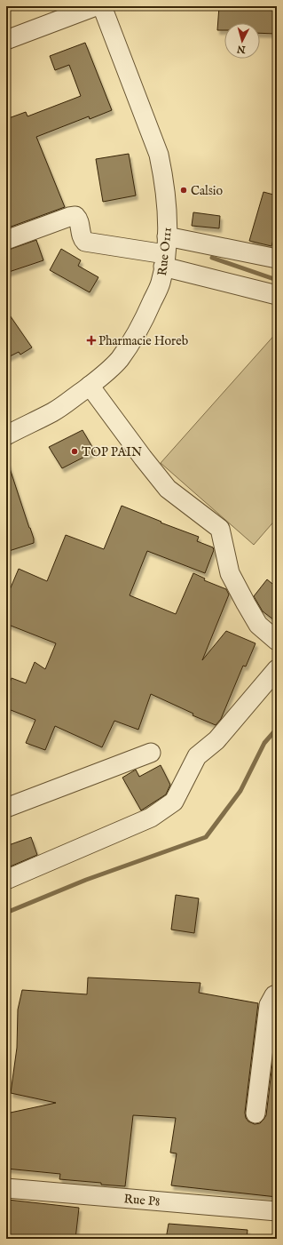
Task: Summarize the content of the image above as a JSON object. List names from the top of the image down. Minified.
{"streets":{"street":["Rue O111","Rue P8"]},"places":{"other":["Calsio","TOP PAIN"],"health":["Pharmacie Horeb"]},"north":"bottom"}
